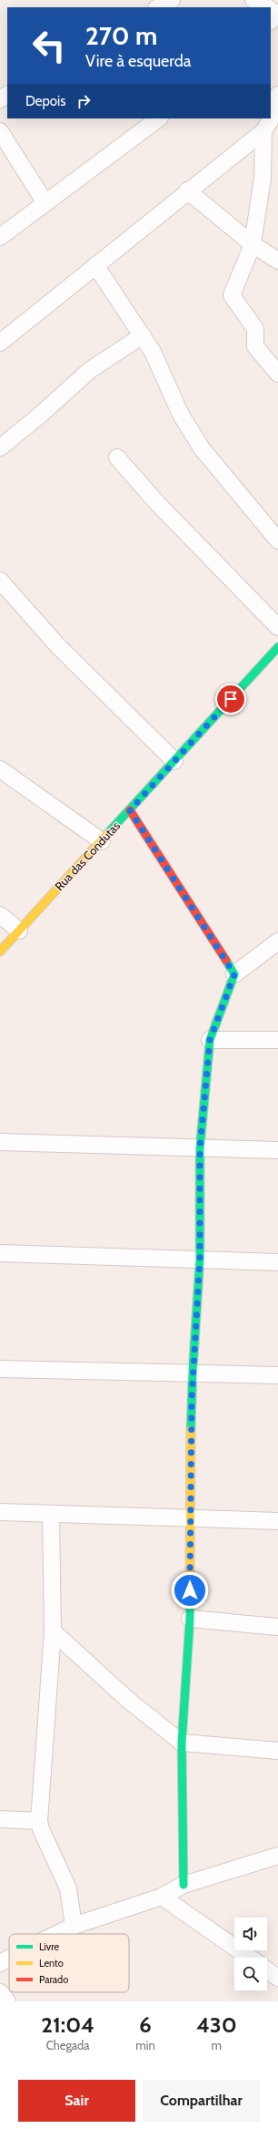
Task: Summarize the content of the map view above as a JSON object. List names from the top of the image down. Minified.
{"streets":{"street":["Rua das Condutas"]},"legend":["Livre","Lento","Parado"],"page":{"turn":["270 m","Vire à esquerda"],"then":"Depois","eta":["21:04","Chegada","6","min","430","m"],"buttons":["Sair","Compartilhar"]}}
